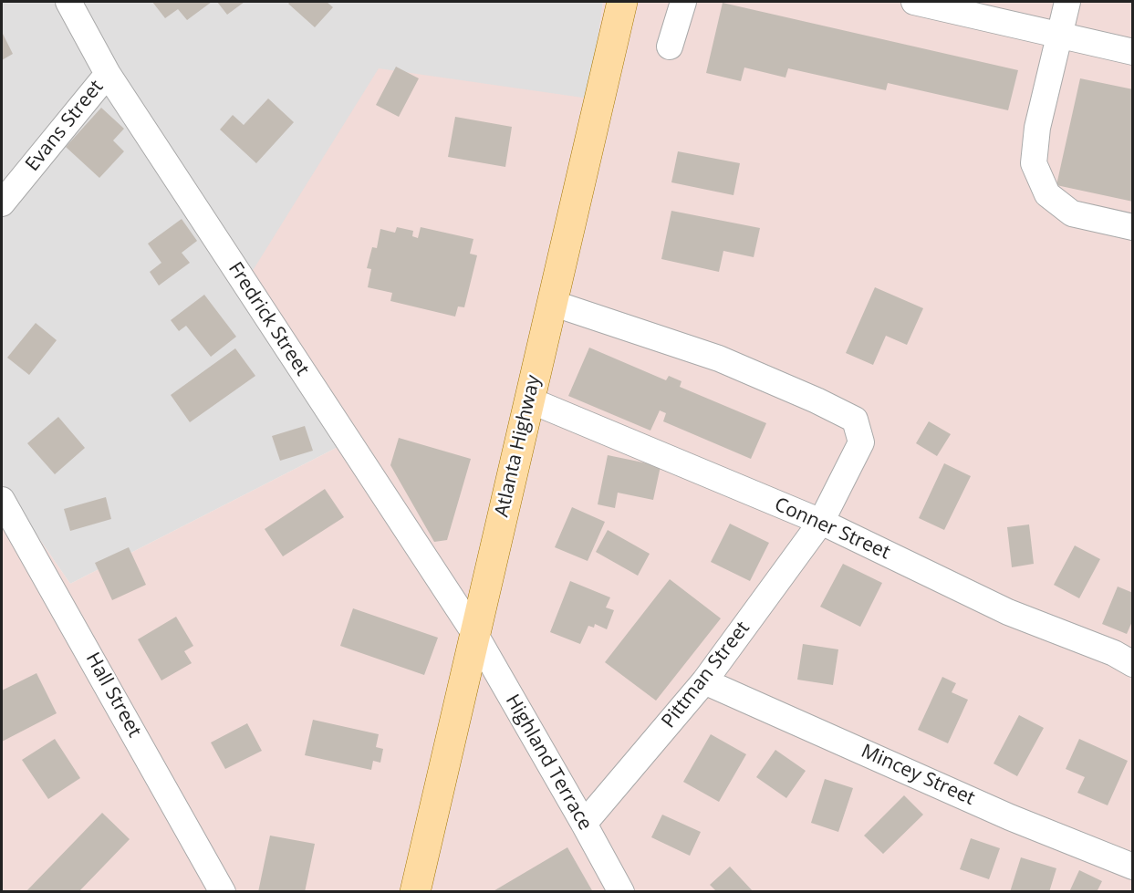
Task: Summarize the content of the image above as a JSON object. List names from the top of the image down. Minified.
{"streets":{"main road":["Atlanta Highway"],"street":["Evans Street","Fredrick Street","Conner Street","Pittman Street","Hall Street","Highland Terrace","Mincey Street"]},"crossings":[["Evans Street","Fredrick Street"],["Fredrick Street","Atlanta Highway"],["Fredrick Street","Highland Terrace"],["Atlanta Highway","Conner Street"],["Atlanta Highway","Pittman Street"],["Atlanta Highway","Highland Terrace"],["Conner Street","Pittman Street"],["Pittman Street","Highland Terrace"],["Pittman Street","Mincey Street"]]}
